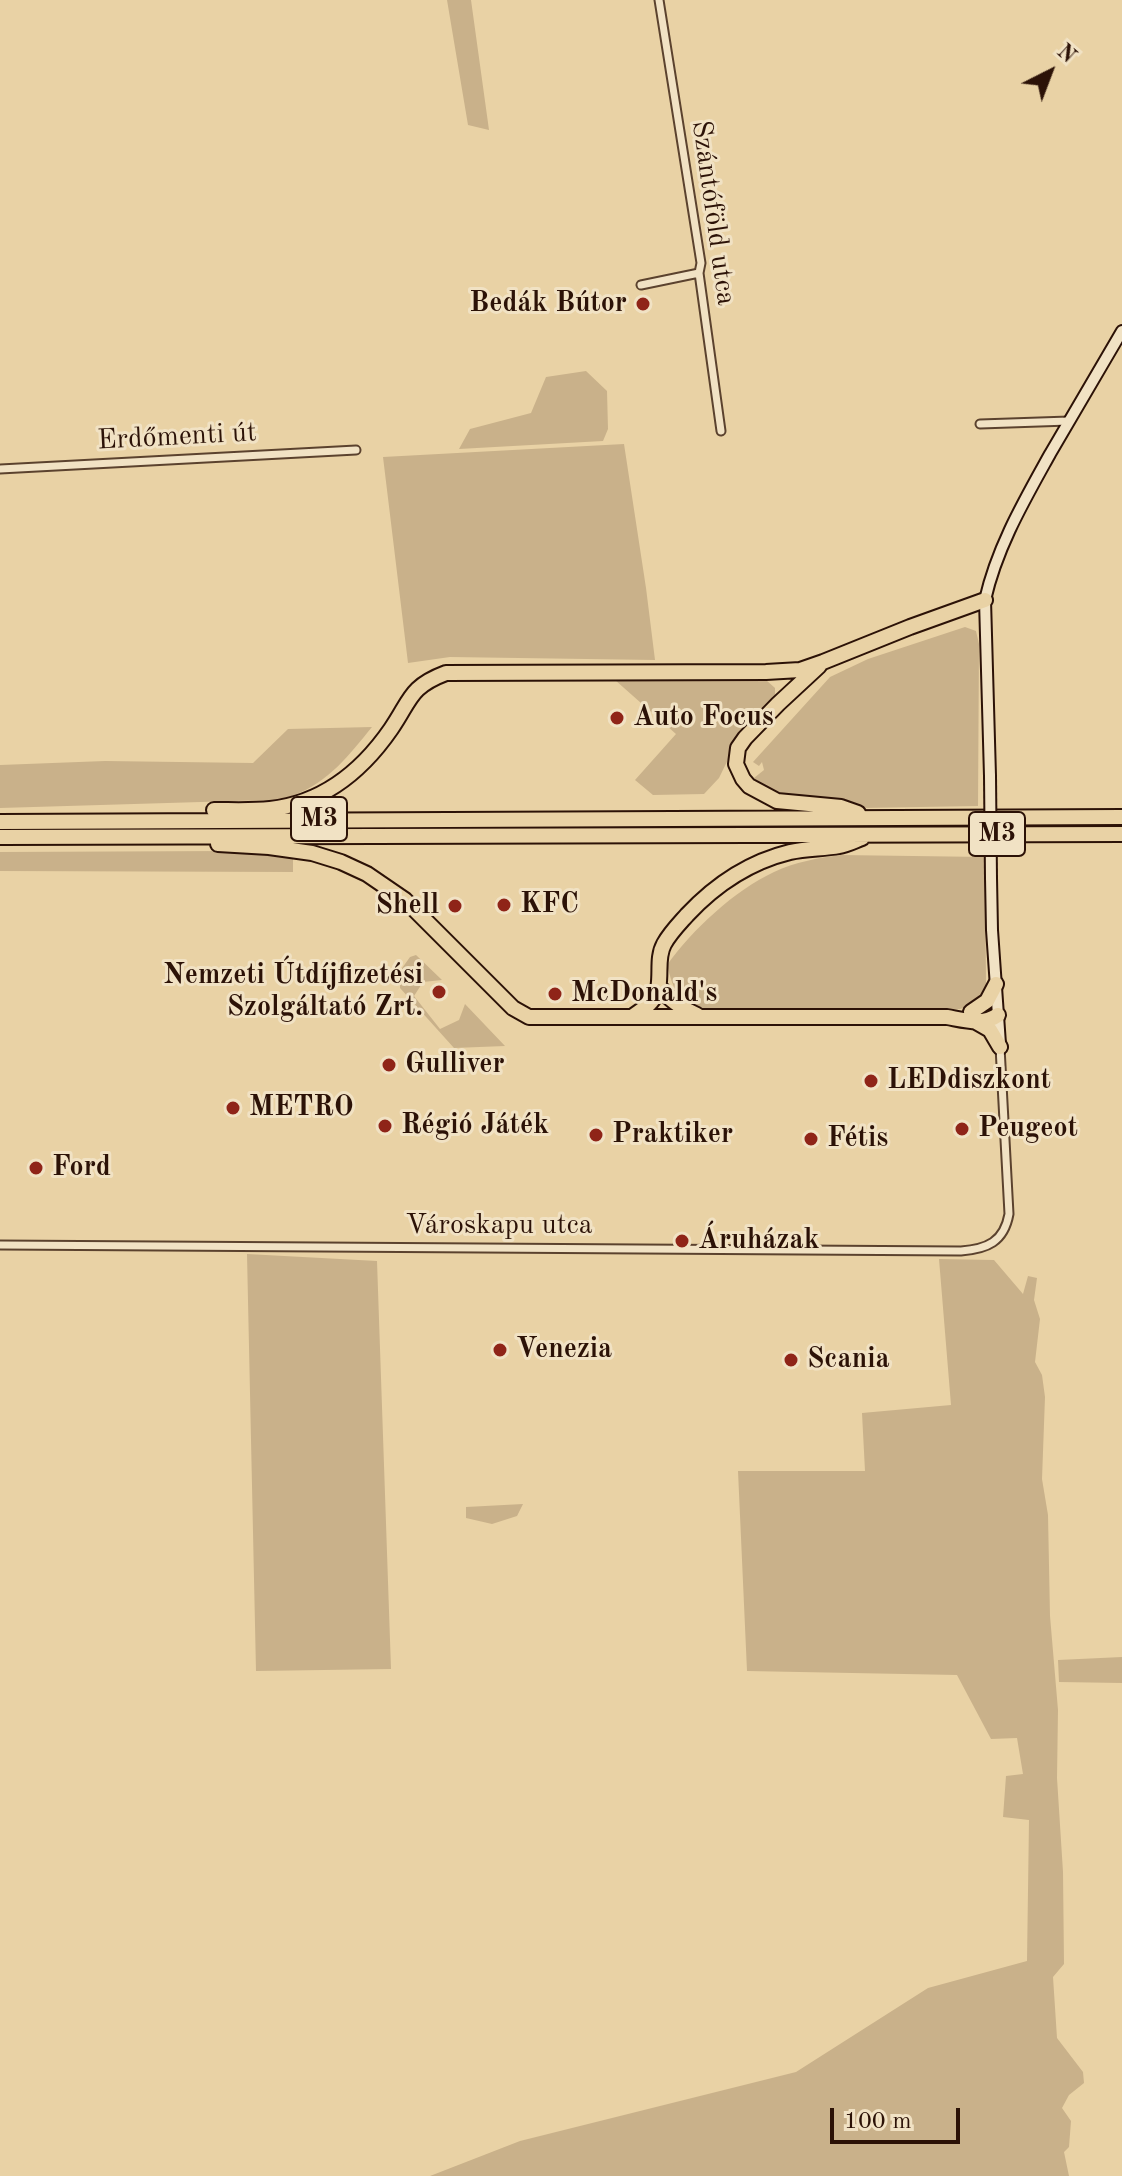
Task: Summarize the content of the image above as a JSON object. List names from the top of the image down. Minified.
{"streets":{"highway":["M3"],"street":["Szántóföld utca","Erdőmenti út","Városkapu utca"]},"places":["Bedák Bútor","Auto Focus","KFC","Shell","Nemzeti Útdíjfizetési Szolgáltató Zrt.","McDonald's","Gulliver","LEDdiszkont","METRO","Régió Játék","Peugeot","Praktiker","Fétis","Ford","Áruházak","Venezia","Scania"],"scale_bar":"100 m","north":"top right"}
